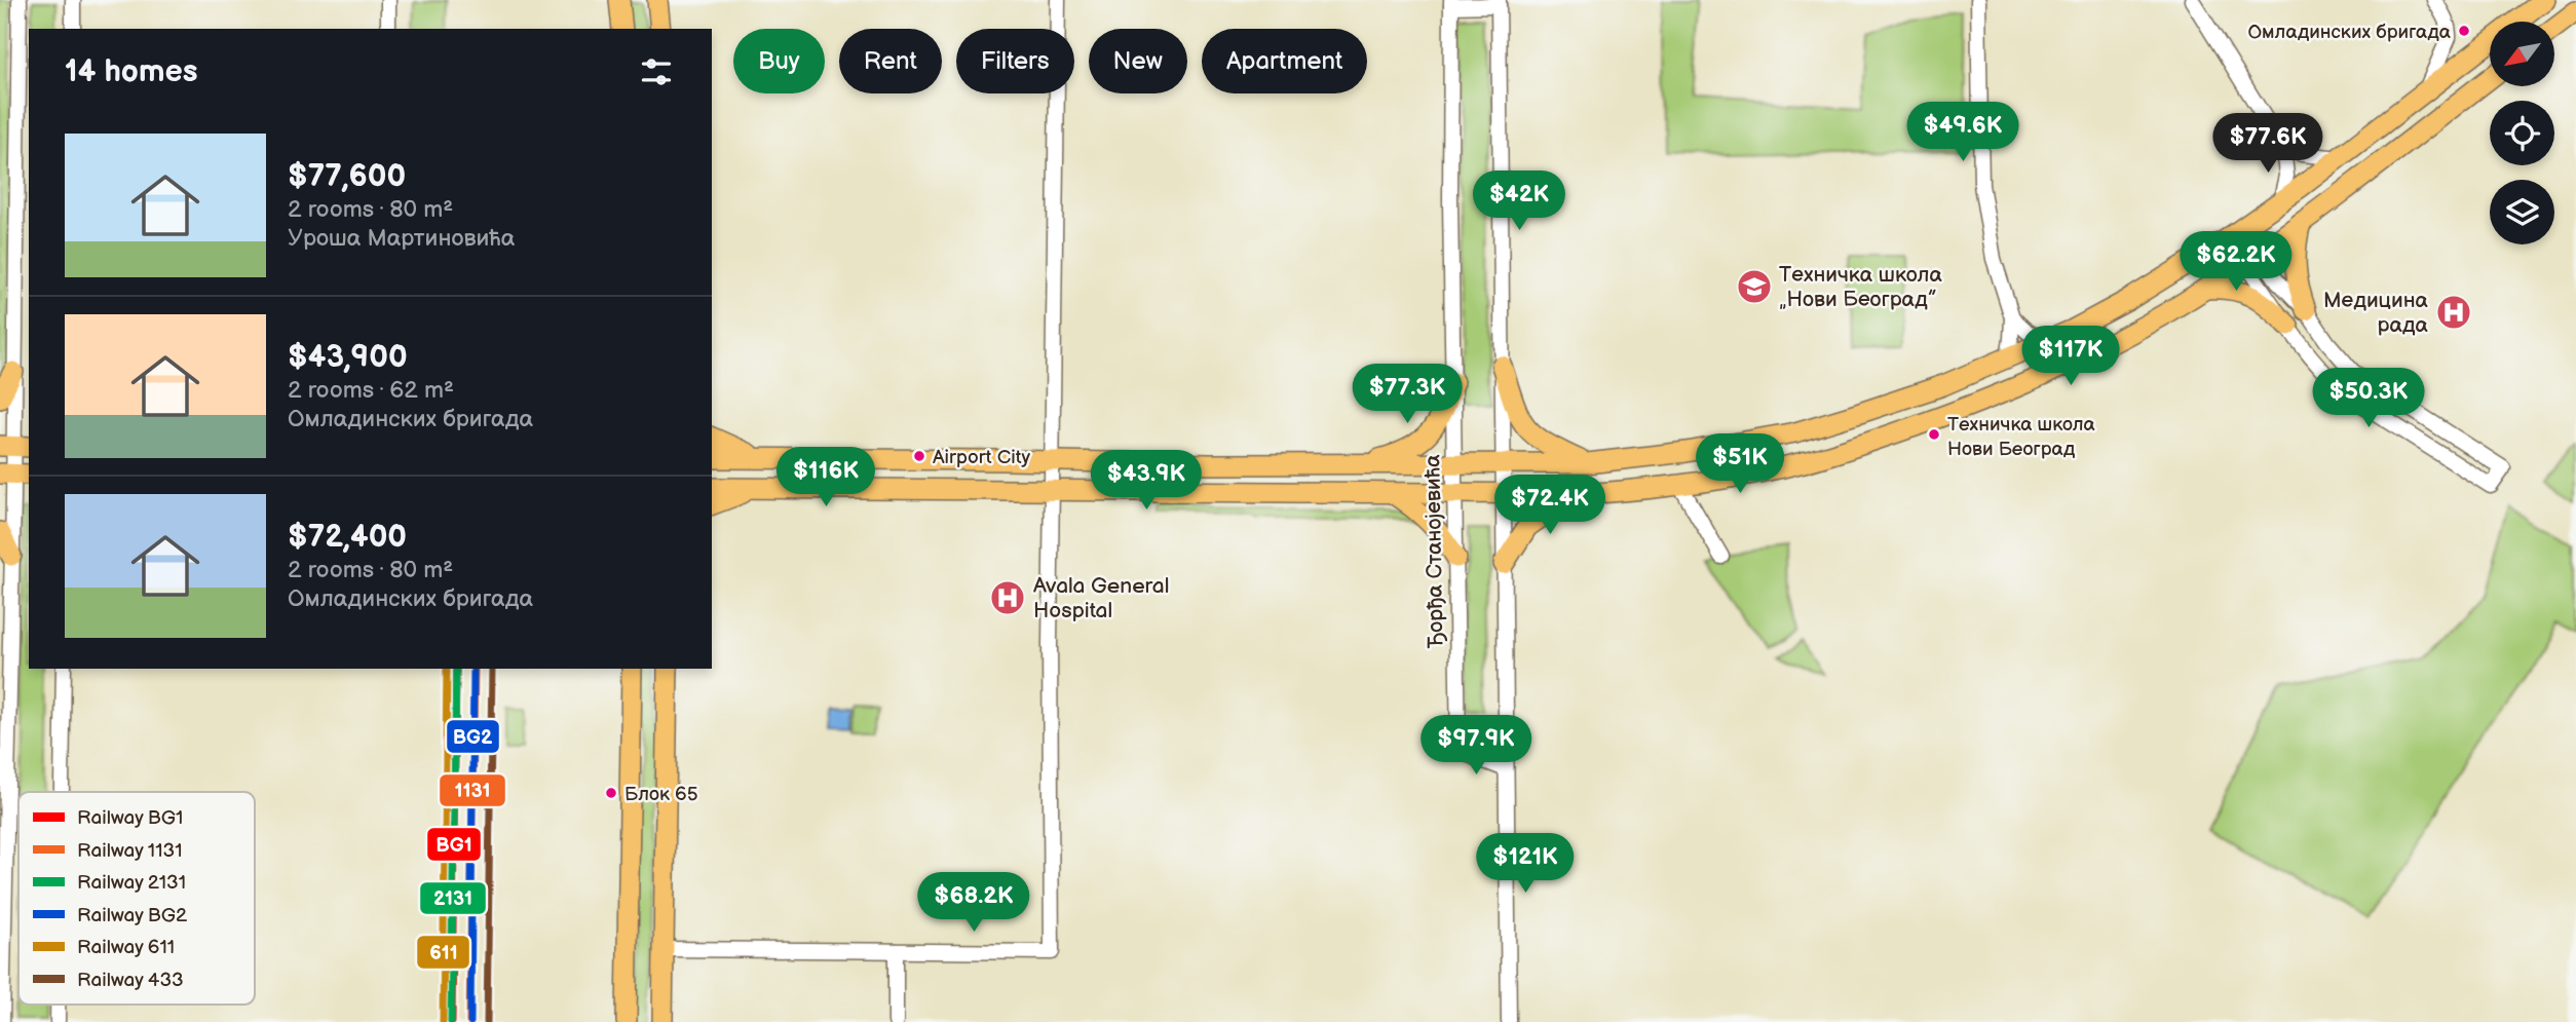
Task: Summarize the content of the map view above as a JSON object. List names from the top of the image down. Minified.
{"streets":{"street":["Ђорђа Станојевића"]},"places":{"other":["Омладинских бригада","Техничка школа Нови Београд","Airport City","Блок 65"],"school or university":["Техничка школа „Нови Београд”"],"hospital":["Медицина рада","Avala General Hospital"]},"lines":["rail line BG1","rail line 1131","rail line 2131","rail line BG2","rail line 611","rail line 433"],"legend":["Railway BG1","Railway 1131","Railway 2131","Railway BG2","Railway 611","Railway 433"],"north":"bottom left","page":{"chip":["Buy","Rent","Filters","New","Apartment"],"heading":"14 homes","price":["$49.6K","$77.6K","$42K","$62.2K","$117K","$77.3K","$50.3K","$51K","$116K","$43.9K","$72.4K","$97.9K","$121K","$68.2K"],"list":[{"name":"$77,600","note":"2 rooms · 80 m² · Уроша Мартиновића"},{"name":"$43,900","note":"2 rooms · 62 m² · Омладинских бригада"},{"name":"$72,400","note":"2 rooms · 80 m² · Омладинских бригада"}]}}
